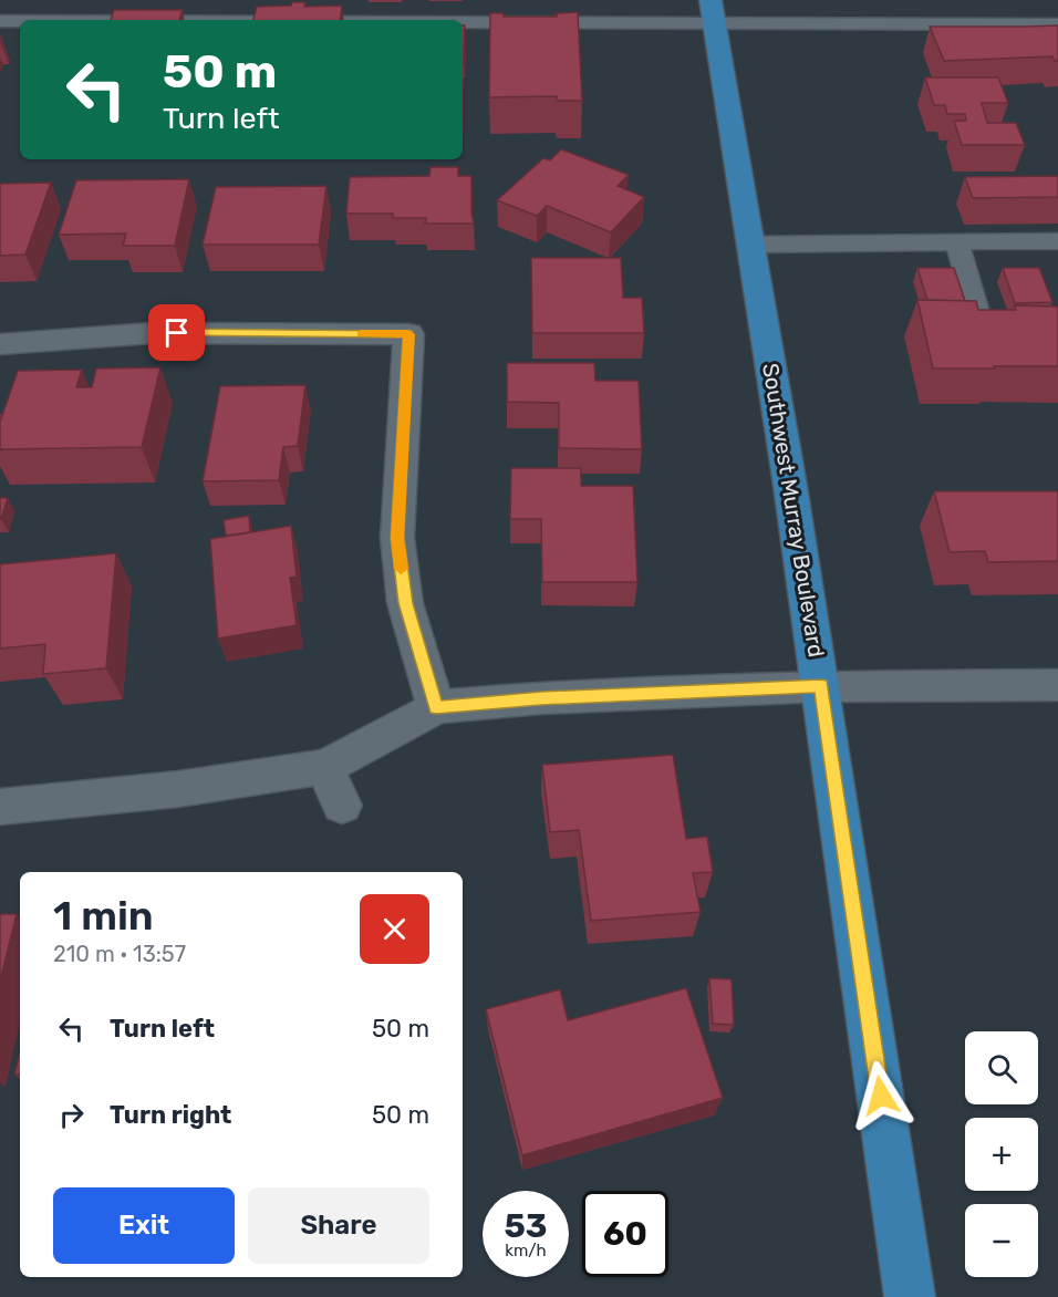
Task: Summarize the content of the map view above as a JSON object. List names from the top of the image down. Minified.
{"streets":{"main road":["Southwest Murray Boulevard"]},"page":{"turn":["50 m","Turn left"],"heading":["1 min","210 m · 13:57"],"list":[{"name":"Turn left","value":"50 m"},{"name":"Turn right","value":"50 m"}],"map_buttons":["+","−"],"buttons":["Exit","Share"],"speed":"53 km/h","limit":"60"}}
